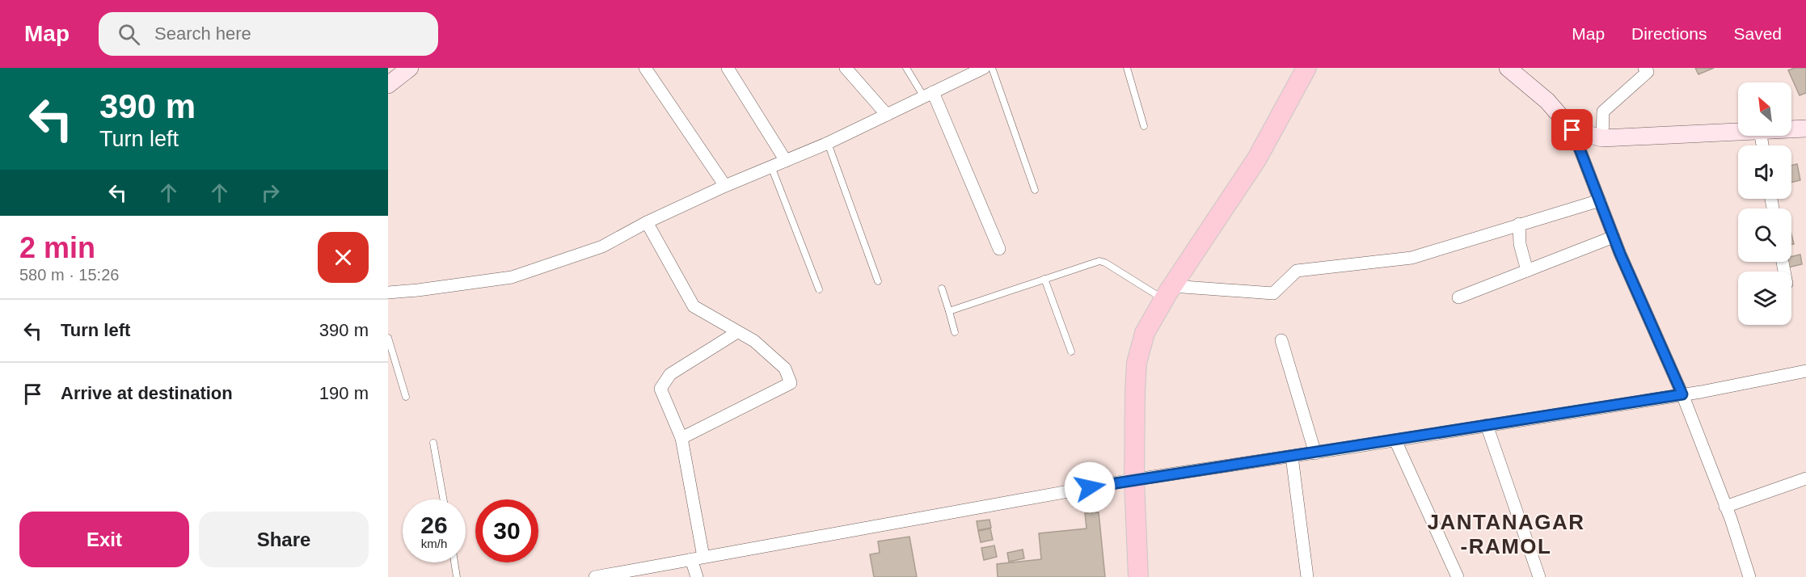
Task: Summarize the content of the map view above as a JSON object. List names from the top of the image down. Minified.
{"districts":["JANTANAGAR -RAMOL"],"north":"top left","page":{"header":"Map","search":"Search here","nav":["Map","Directions","Saved"],"turn":["390 m","Turn left"],"heading":["2 min","580 m · 15:26"],"list":[{"name":"Turn left","value":"390 m"},{"name":"Arrive at destination","value":"190 m"}],"speed":"26 km/h","limit":"30","buttons":["Exit","Share"]}}
